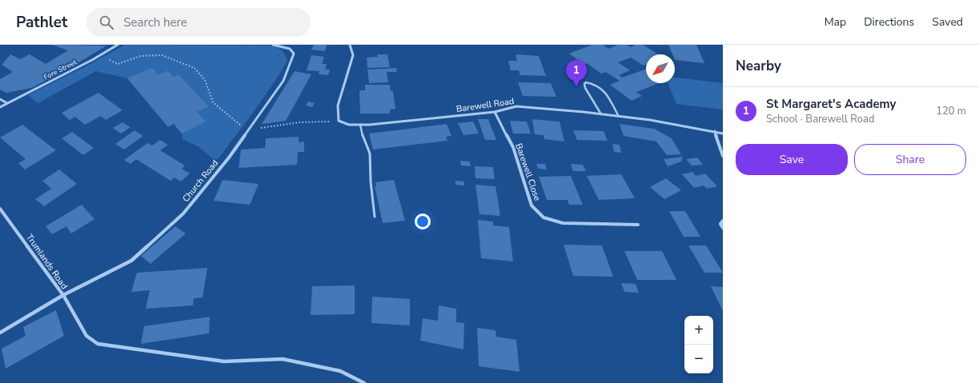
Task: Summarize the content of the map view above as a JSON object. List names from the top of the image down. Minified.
{"streets":{"street":["Fore Street","Barewell Road","Barewell Close","Church Road","Trumlands Road"]},"crossings":[["Barewell Road","Barewell Close"],["Church Road","Trumlands Road"]],"north":"bottom left","page":{"header":"Pathlet","search":"Search here","nav":["Map","Directions","Saved"],"heading":"Nearby","pins":"1","list":[{"mark":"1","name":"St Margaret's Academy","note":"School · Barewell Road","value":"120 m"}],"buttons":["Save","Share"],"map_buttons":["+","−"]}}
